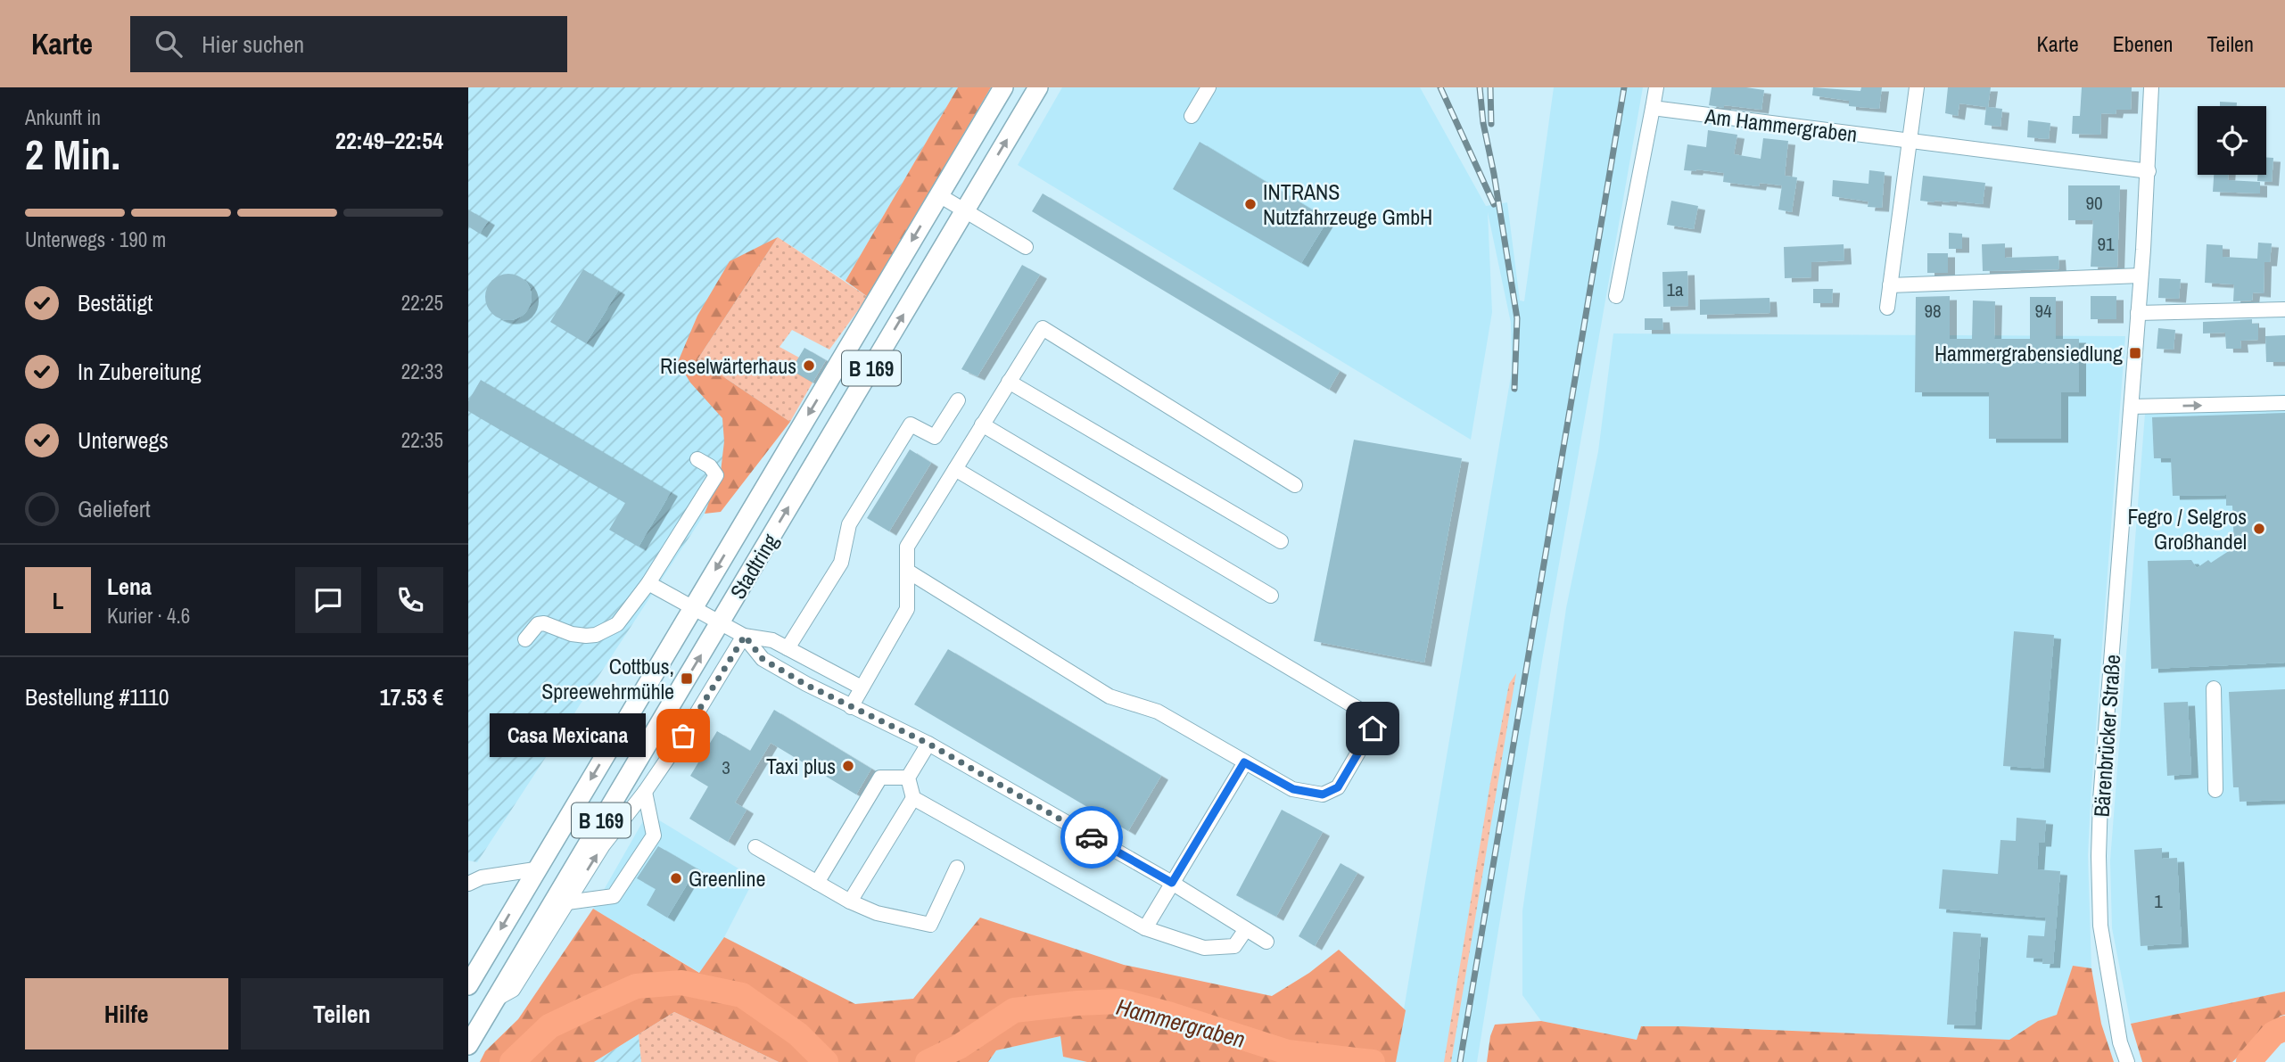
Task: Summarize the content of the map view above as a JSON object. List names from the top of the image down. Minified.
{"streets":{"main road":["B 169","Stadtring"],"street":["Am Hammergraben","Bärenbrücker Straße"]},"water":["Hammergraben"],"places":{"other":["INTRANS Nutzfahrzeuge GmbH","Rieselwärterhaus","Fegro / Selgros Großhandel","Casa Mexicana","Taxi plus","Greenline"],"transit":["Hammergrabensiedlung","Cottbus, Spreewehrmühle"]},"house_numbers":["90","91","1a","98","94","3","1"],"page":{"header":"Karte","search":"Hier suchen","nav":["Karte","Ebenen","Teilen"],"heading":["2 Min.","Ankunft in","22:49–22:54"],"panel":["Lena","Kurier · 4.6","Bestellung #1110","17.53 €"],"bar":"Unterwegs · 190 m","list":[["Bestätigt","22:25"],["In Zubereitung","22:33"],["Unterwegs","22:35"],"Geliefert"],"round":"L","bubble":"Casa Mexicana","buttons":["Hilfe","Teilen"]}}
